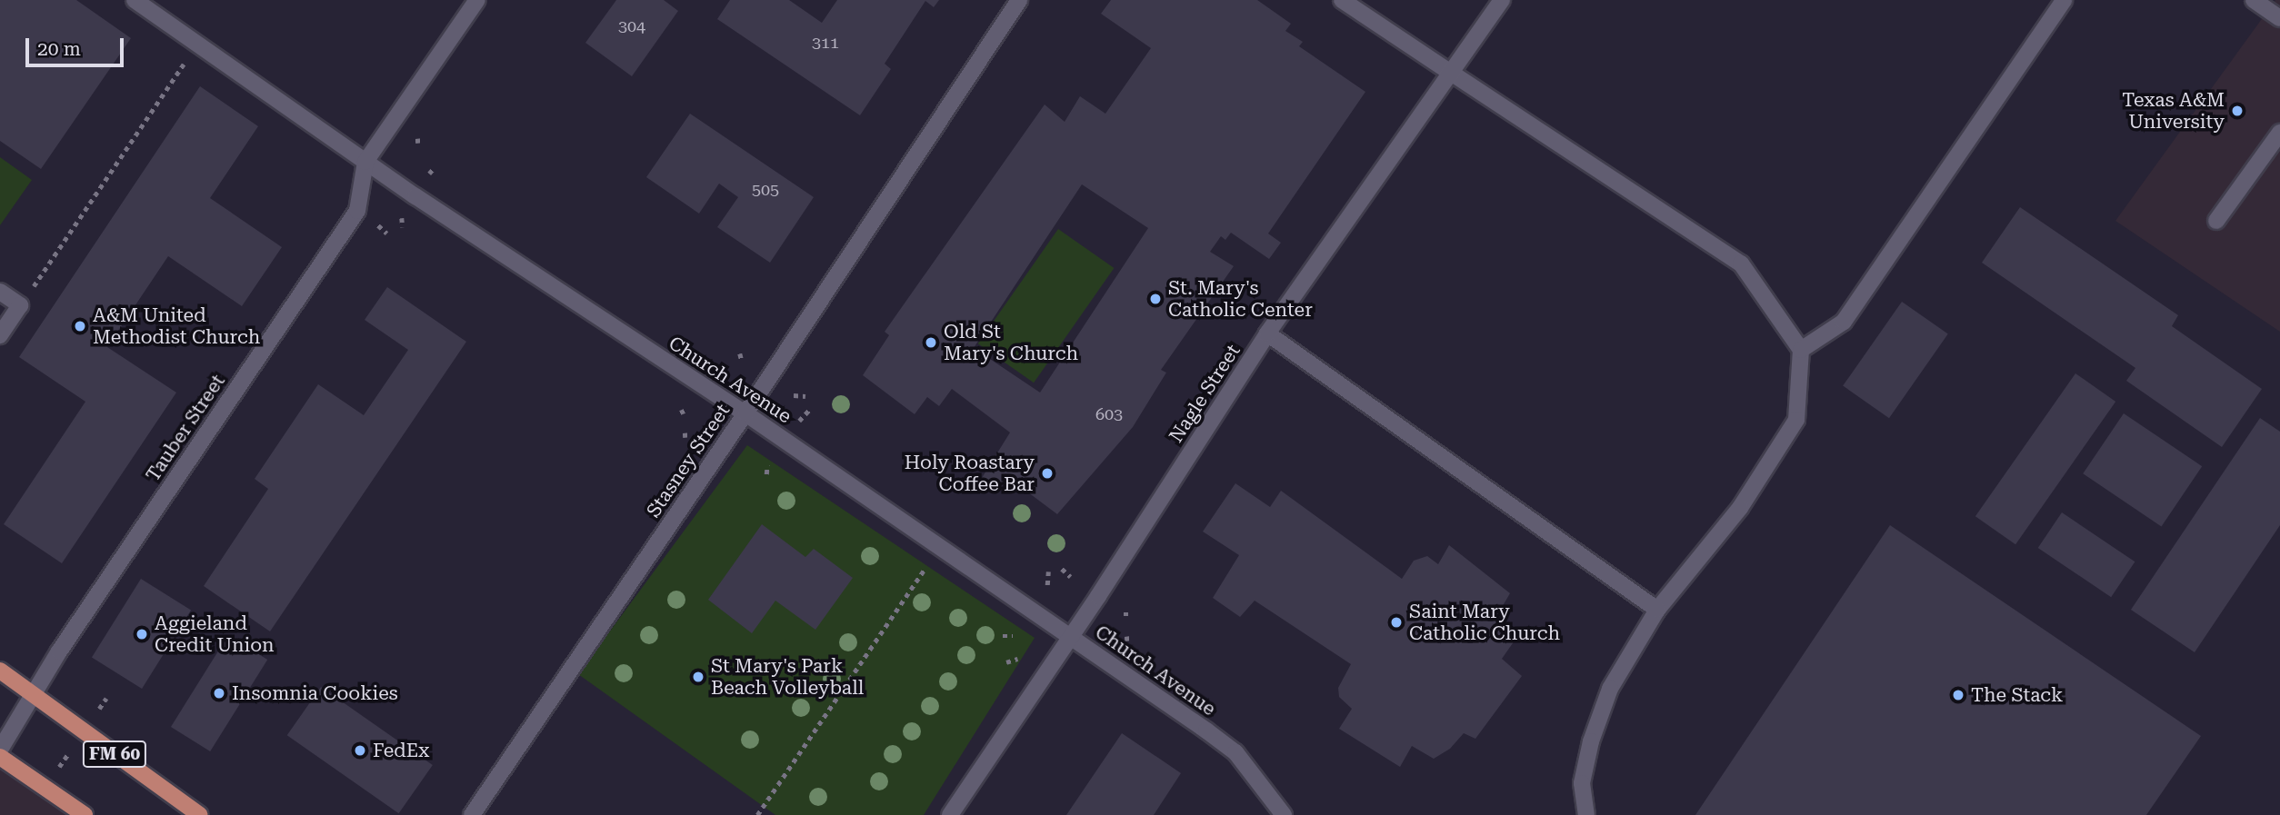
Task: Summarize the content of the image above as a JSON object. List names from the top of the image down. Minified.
{"streets":{"main road":["FM 60"],"street":["Church Avenue","Nagle Street","Tauber Street","Stasney Street"]},"crossings":[["Church Avenue","Nagle Street"],["Church Avenue","Tauber Street"],["Church Avenue","Stasney Street"],["Tauber Street","FM 60"]],"places":["Texas A&M University","St. Mary's Catholic Center","A&M United Methodist Church","Old St Mary's Church","Holy Roastary Coffee Bar","Saint Mary Catholic Church","Aggieland Credit Union","St Mary's Park Beach Volleyball","Insomnia Cookies","The Stack","FedEx"],"house_numbers":["304","311","505","603"],"scale_bar":"20 m"}
